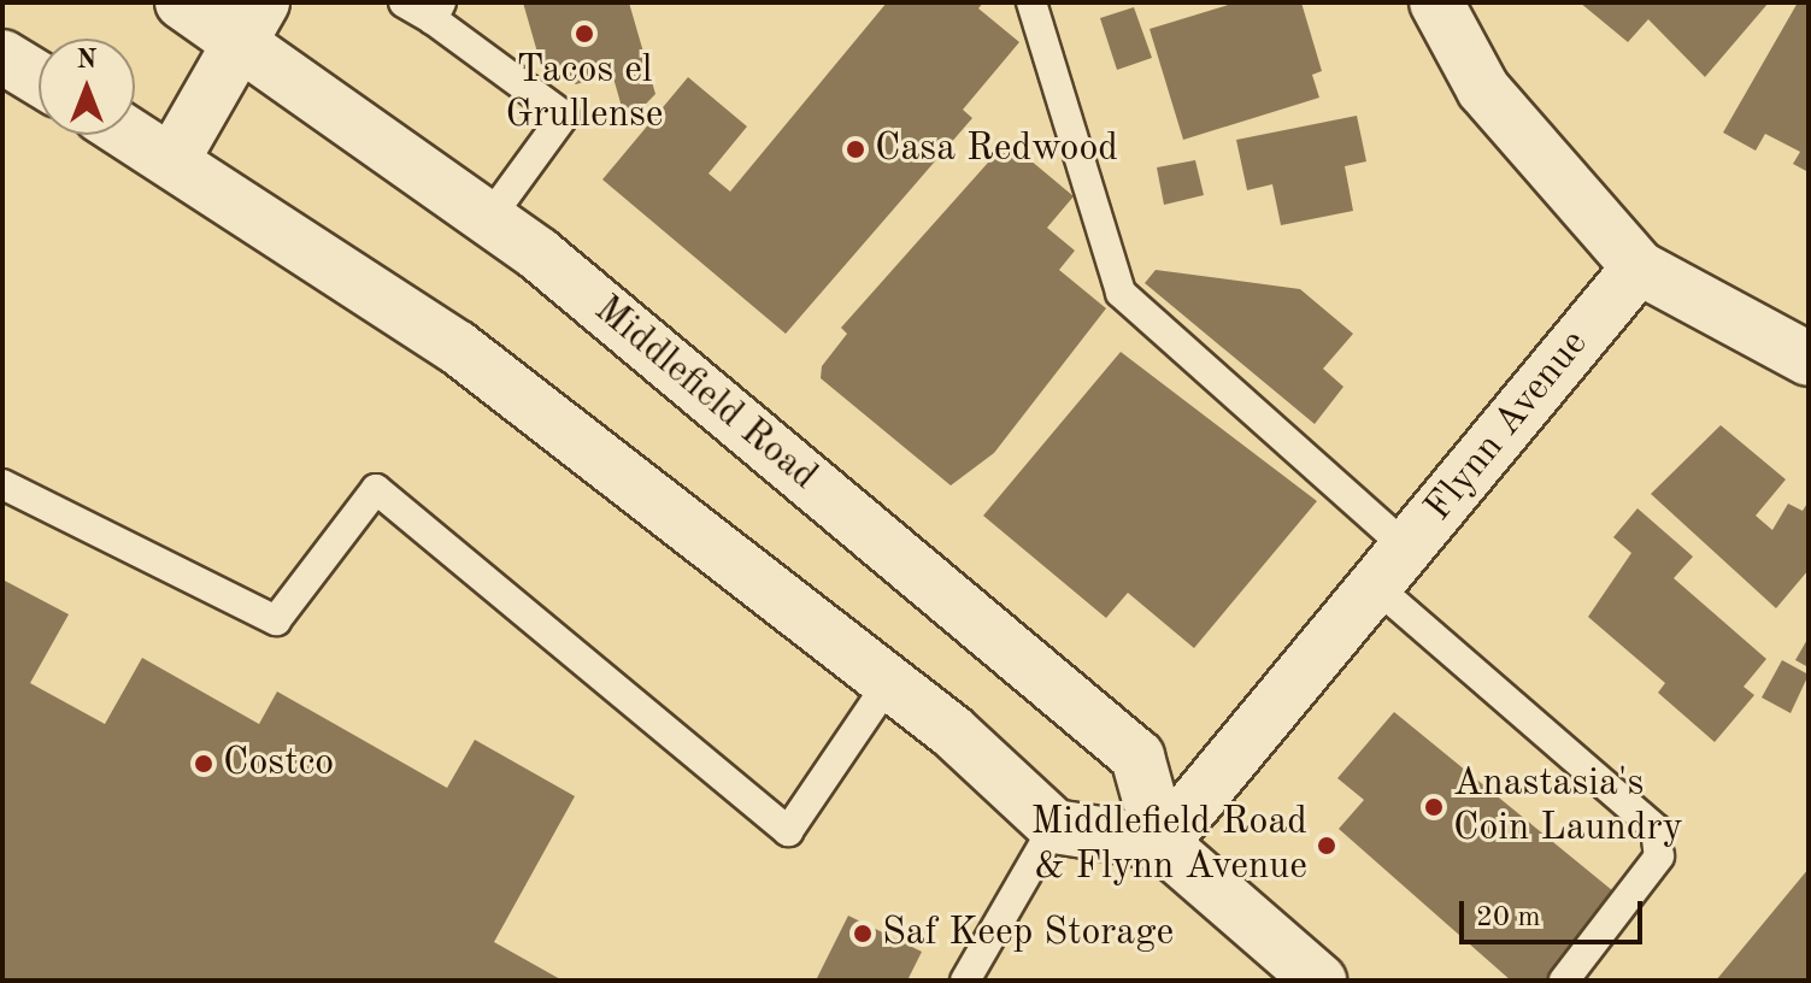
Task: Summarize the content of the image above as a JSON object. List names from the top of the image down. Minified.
{"streets":{"main road":["Middlefield Road","Flynn Avenue"]},"crossings":[["Middlefield Road","Flynn Avenue"]],"places":["Tacos el Grullense","Casa Redwood","Costco","Anastasia's Coin Laundry","Middlefield Road & Flynn Avenue","Saf Keep Storage"],"scale_bar":"20 m","north":"top"}
